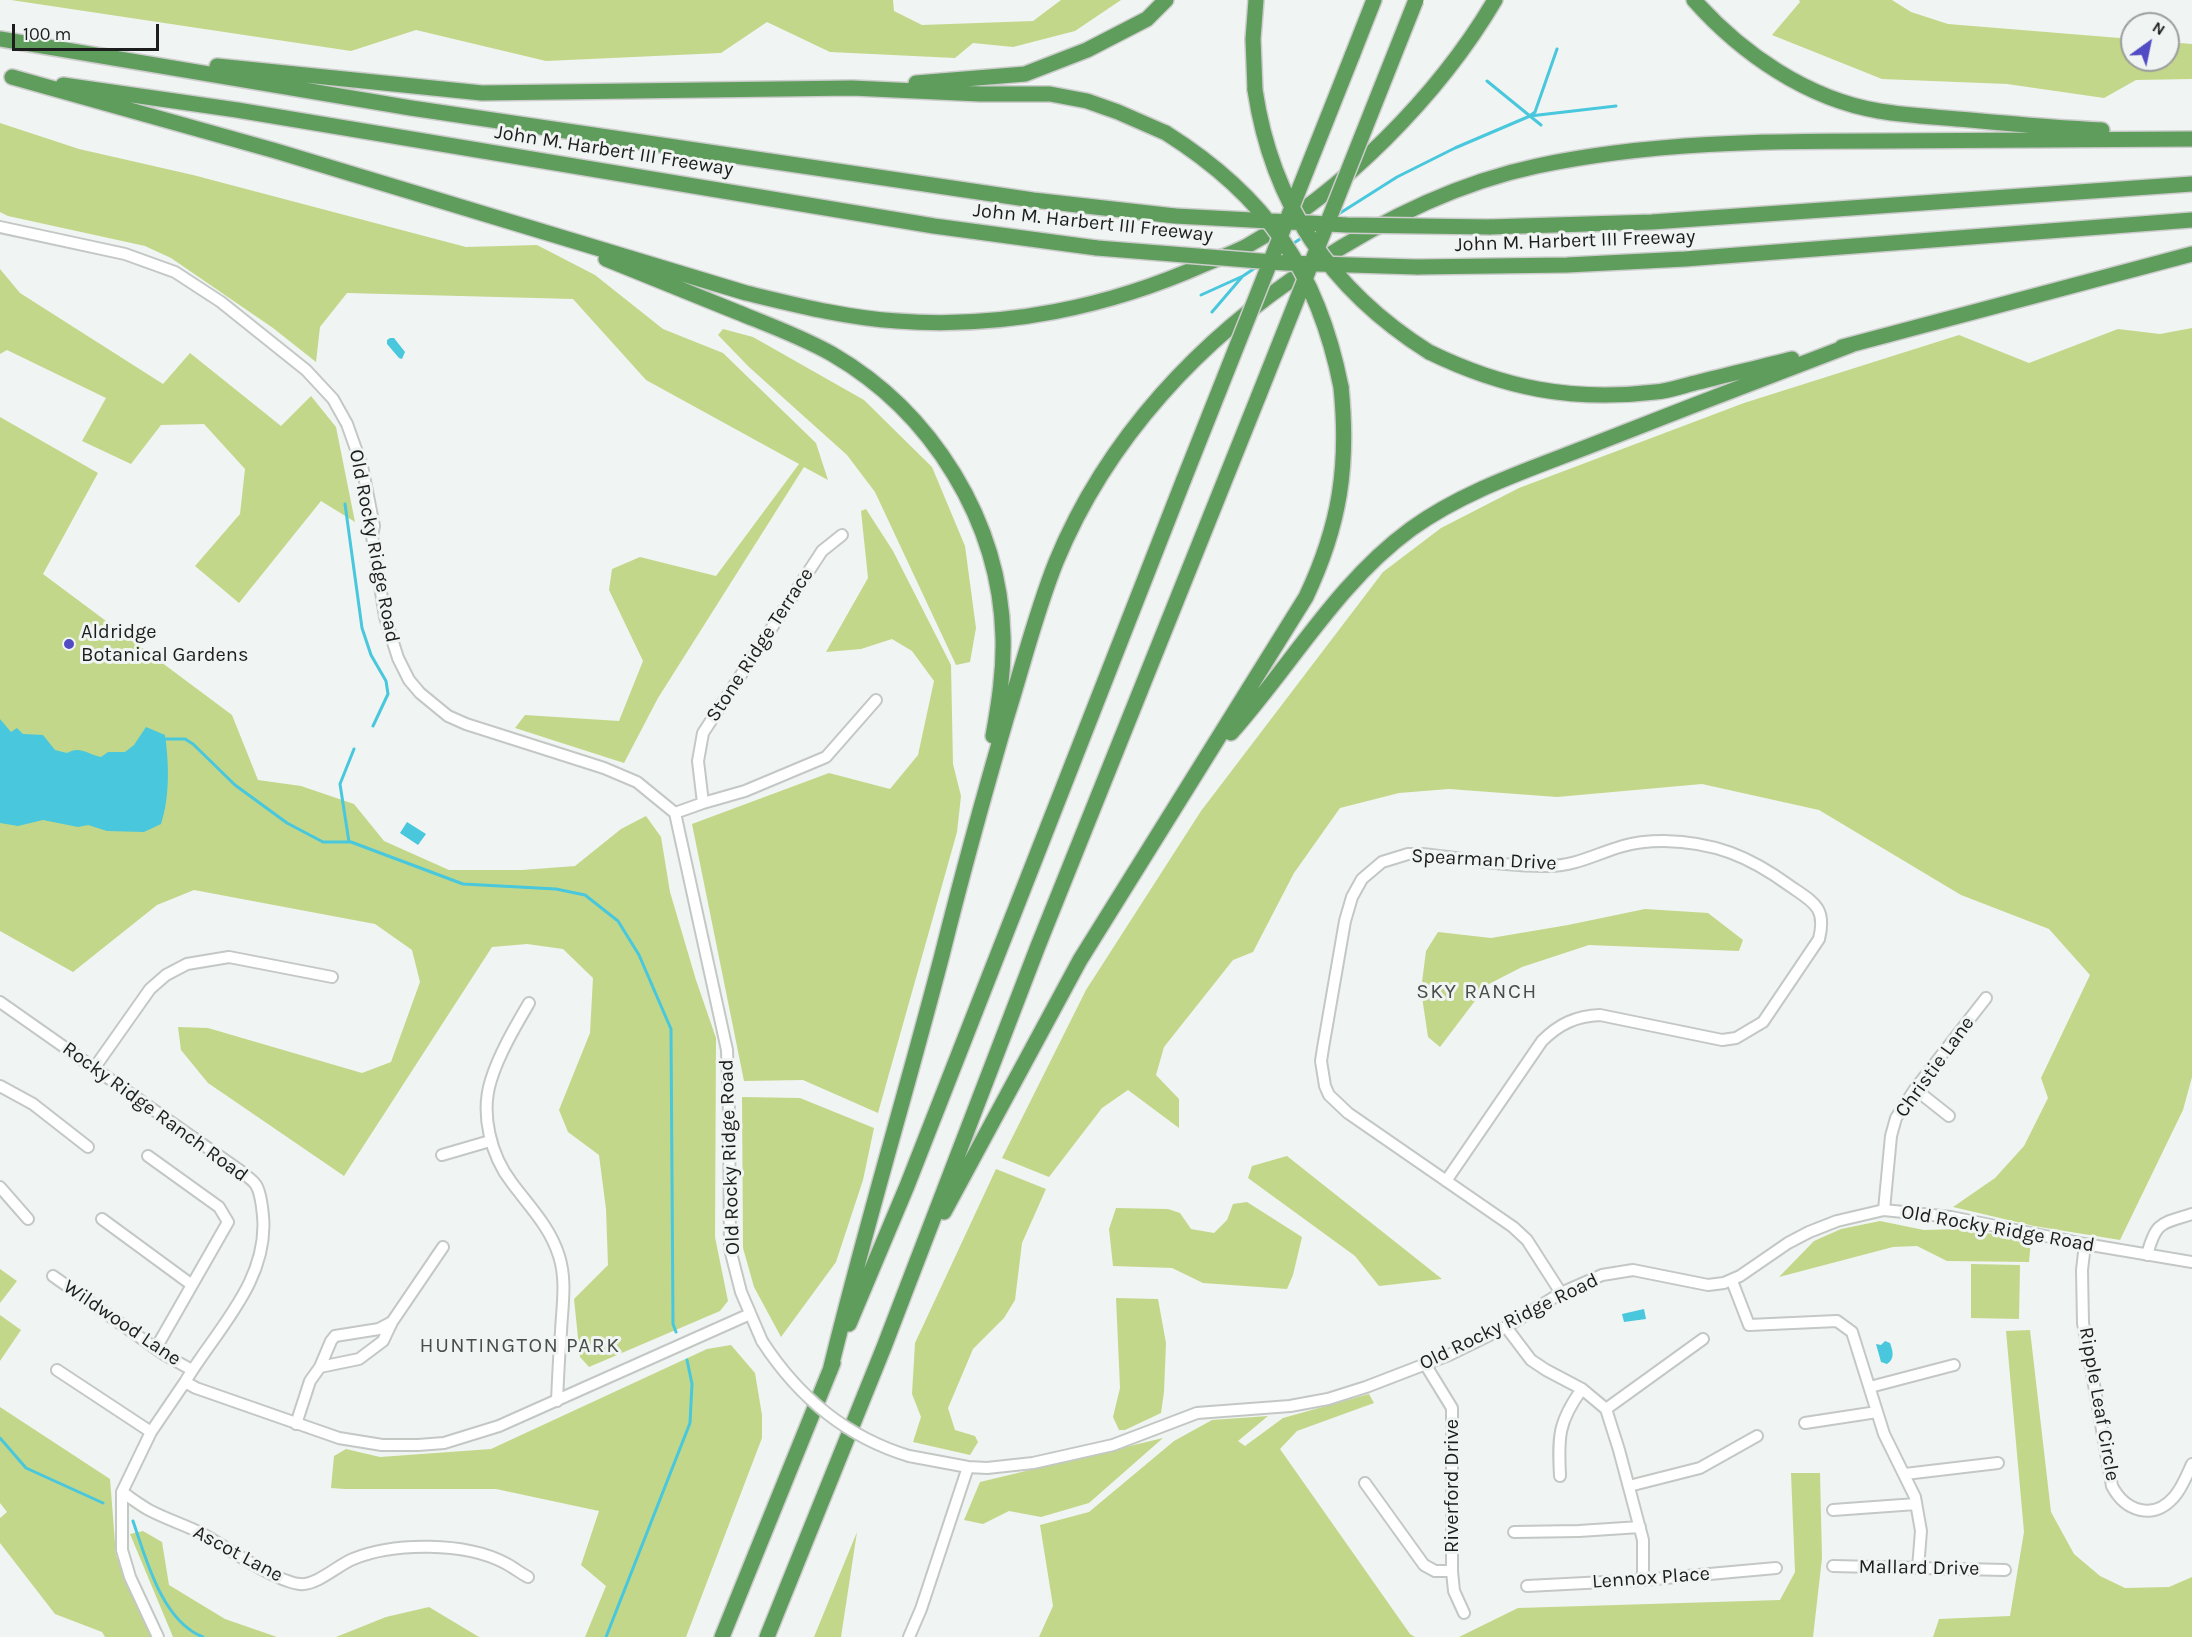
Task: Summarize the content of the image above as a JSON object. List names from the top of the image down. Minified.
{"streets":{"highway":["John M. Harbert III Freeway"],"street":["Old Rocky Ridge Road","Stone Ridge Terrace","Spearman Drive","Christie Lane","Rocky Ridge Ranch Road","Wildwood Lane","Ripple Leaf Circle","Riverford Drive","Ascot Lane","Mallard Drive","Lennox Place"]},"crossings":[["Old Rocky Ridge Road","Spearman Drive"],["Old Rocky Ridge Road","Christie Lane"],["Old Rocky Ridge Road","Ripple Leaf Circle"],["Old Rocky Ridge Road","Riverford Drive"],["Rocky Ridge Ranch Road","Wildwood Lane"],["Rocky Ridge Ranch Road","Ascot Lane"]],"districts":["SKY RANCH","HUNTINGTON PARK"],"places":["Aldridge Botanical Gardens"],"scale_bar":"100 m","north":"top right"}
